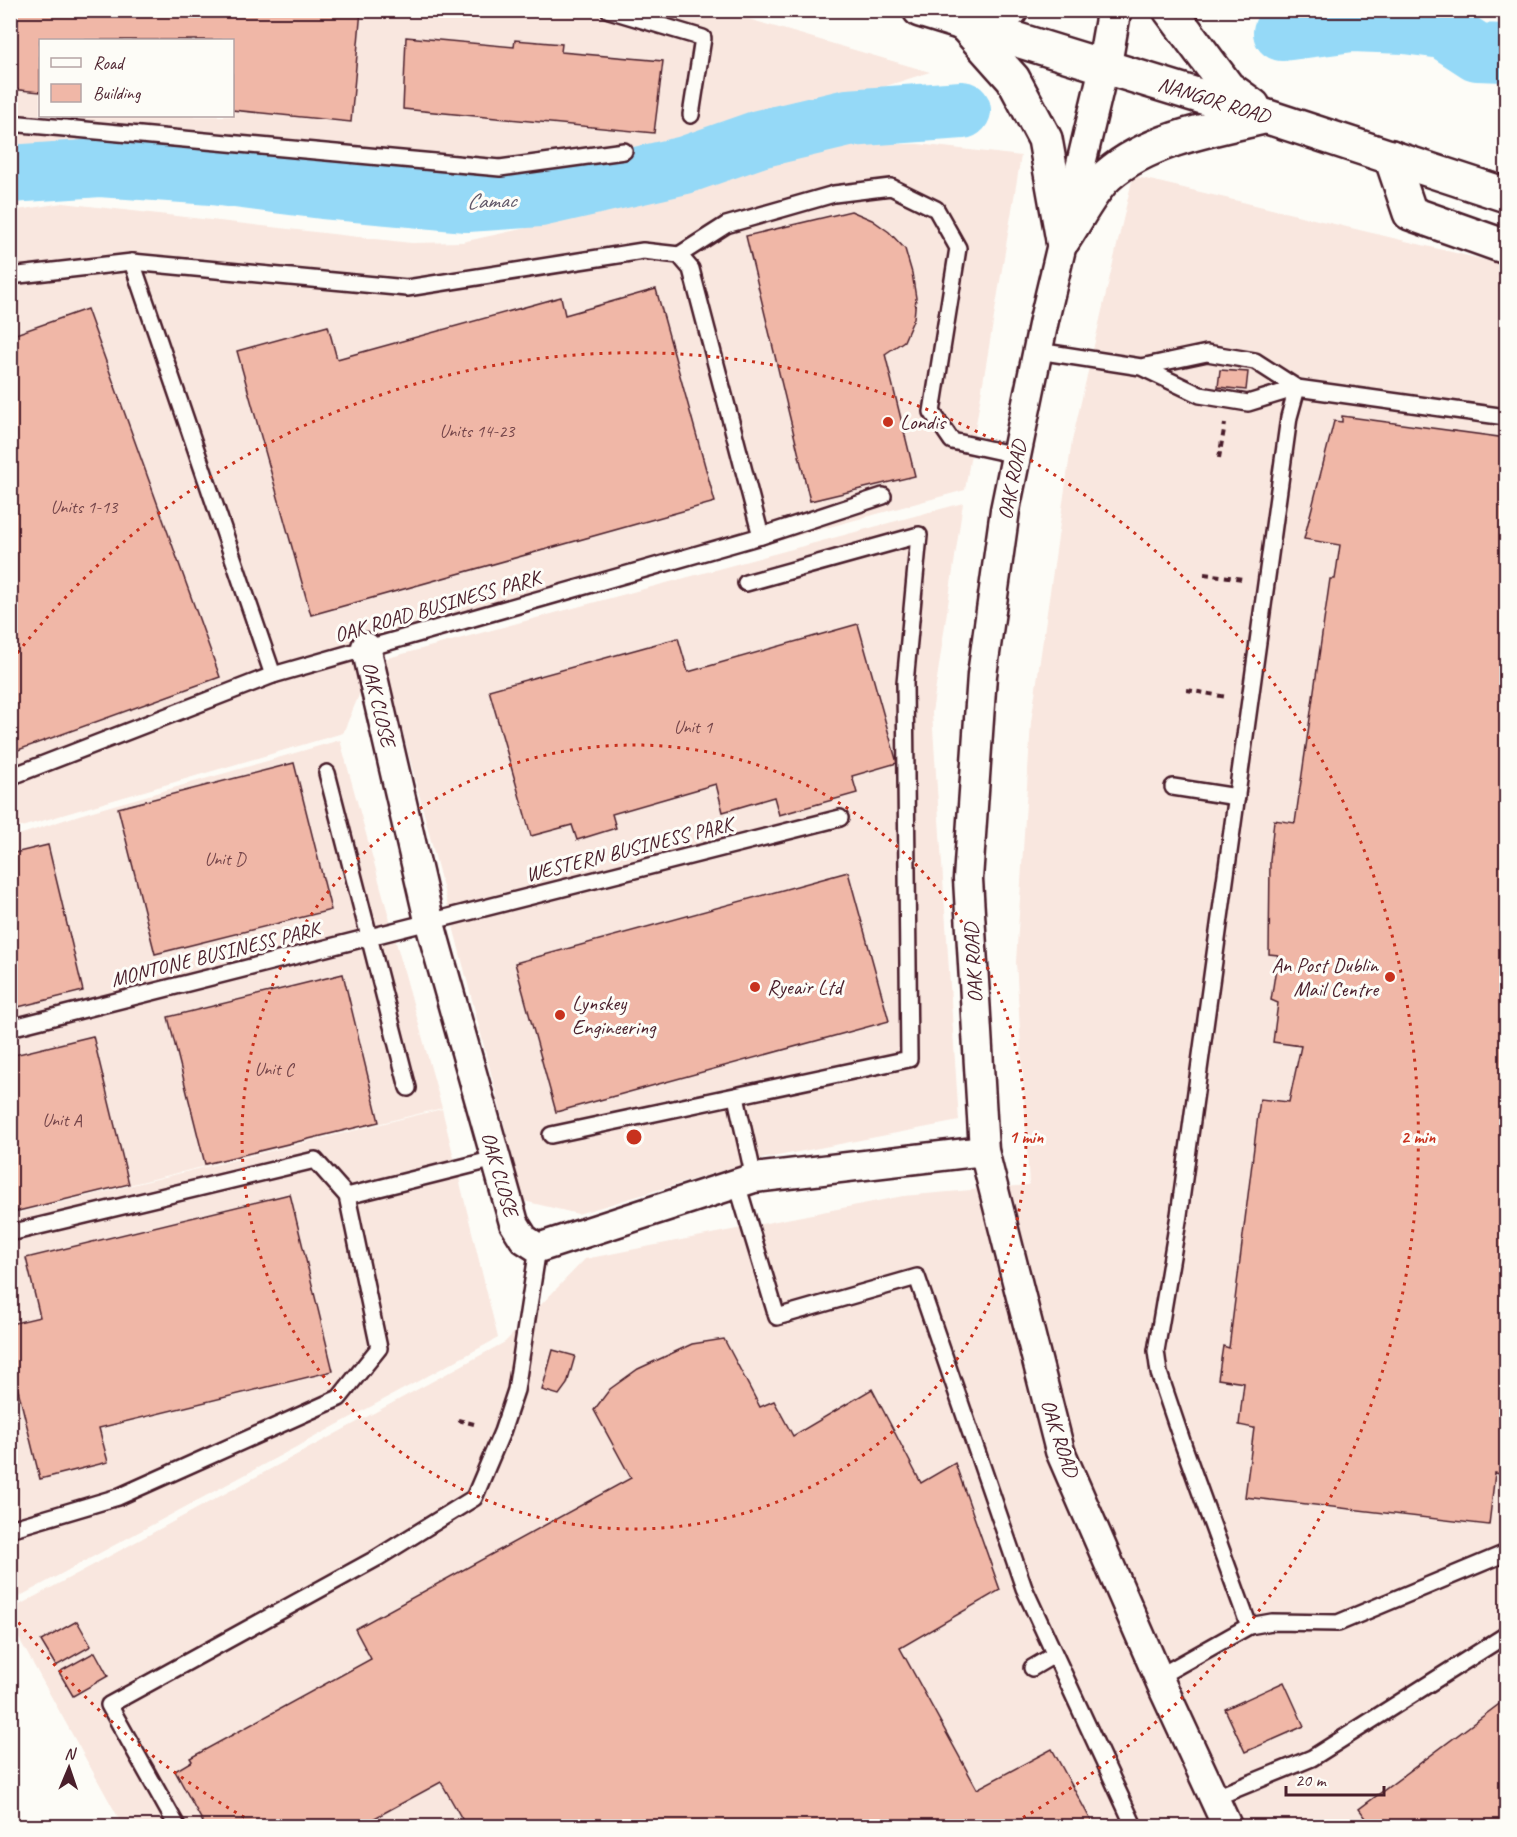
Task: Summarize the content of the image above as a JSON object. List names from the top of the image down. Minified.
{"streets":{"main road":["NANGOR ROAD"],"street":["OAK ROAD","OAK CLOSE"],"lane":["OAK ROAD BUSINESS PARK","WESTERN BUSINESS PARK","MONTONE BUSINESS PARK"]},"crossings":[["NANGOR ROAD","OAK ROAD"],["OAK ROAD BUSINESS PARK","OAK CLOSE"],["OAK CLOSE","WESTERN BUSINESS PARK"],["OAK CLOSE","MONTONE BUSINESS PARK"],["WESTERN BUSINESS PARK","MONTONE BUSINESS PARK"]],"water":["Camac"],"places":["Londis","An Post Dublin Mail Centre","Ryeair Ltd","Lynskey Engineering"],"house_numbers":["Units 14-23","Units 1-13","Unit 1","Unit D","Unit C","Unit A"],"legend":["Road","Building"],"scale_bar":"20 m","north":"top","rings":["1 min","2 min"]}
